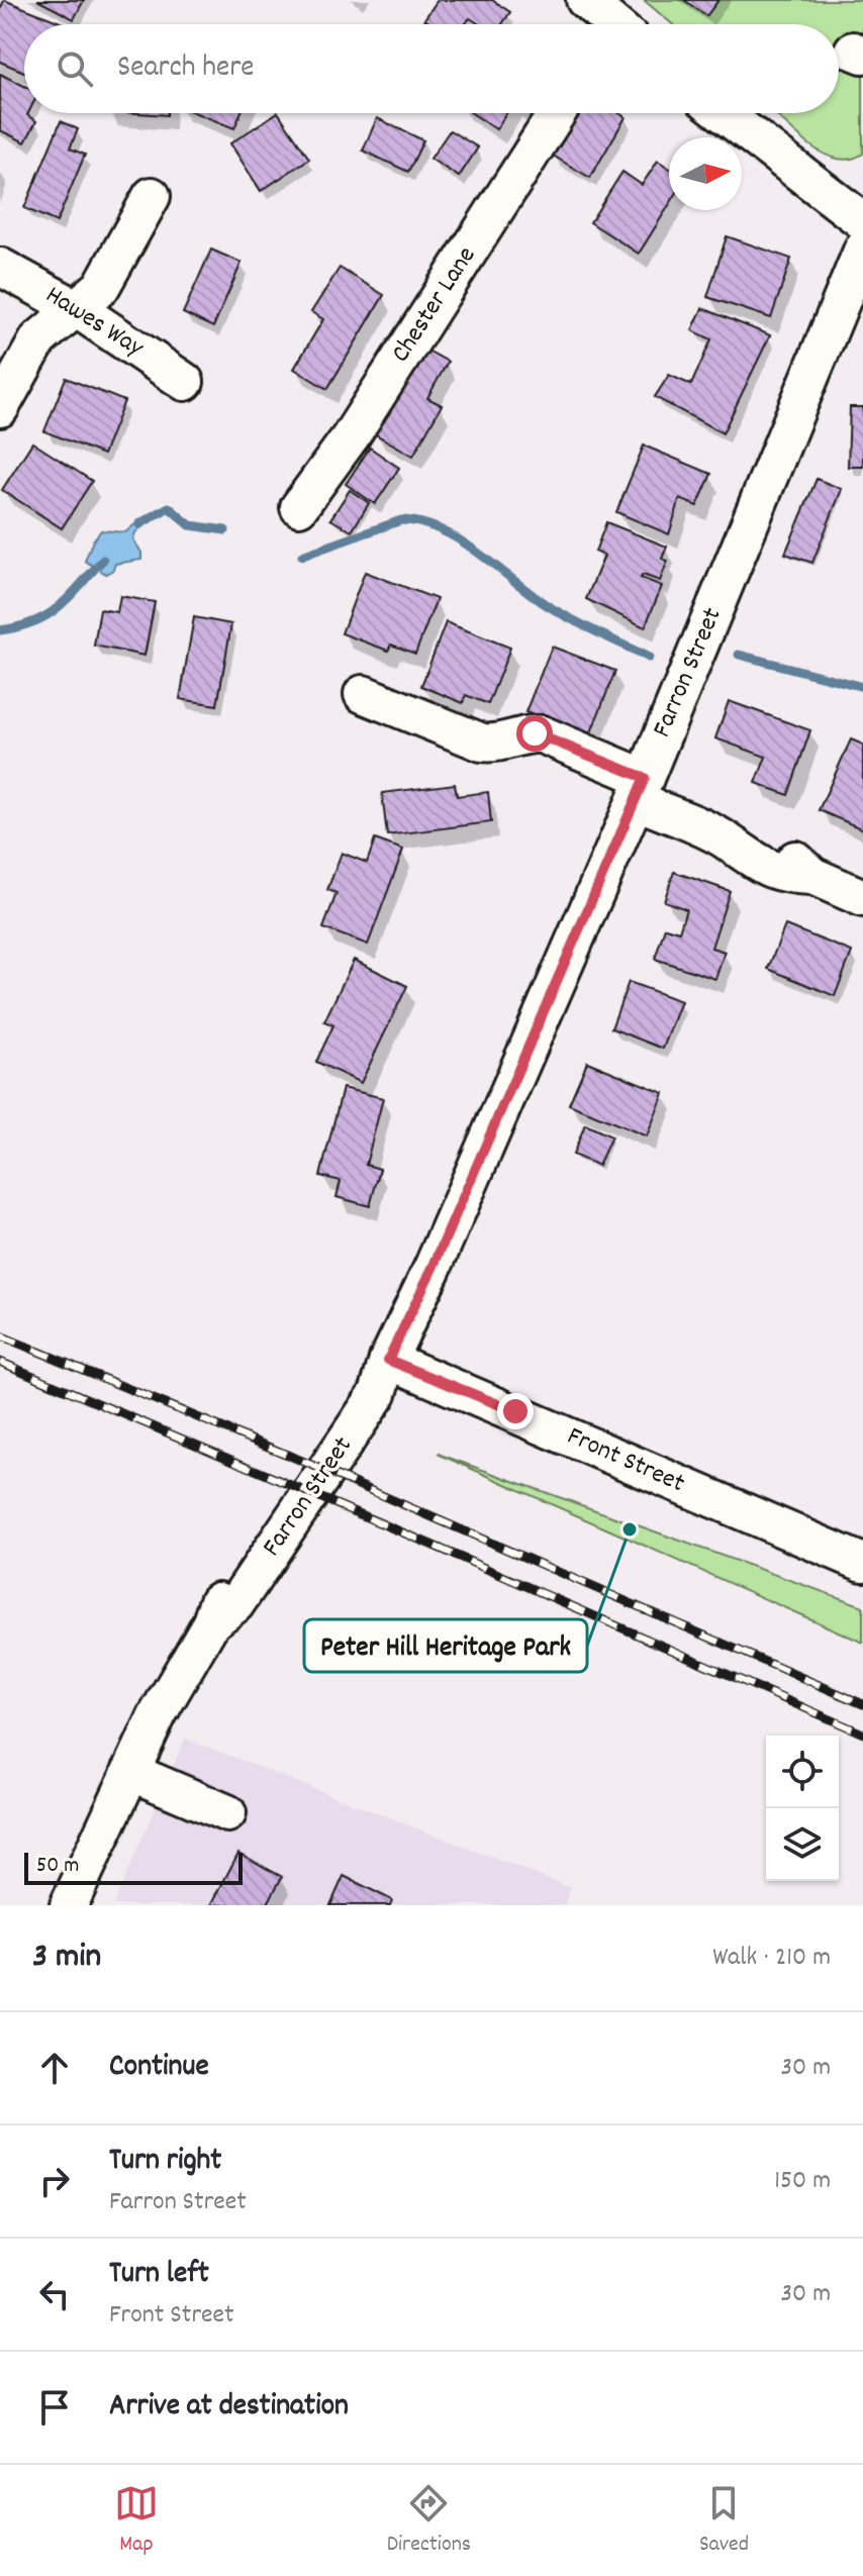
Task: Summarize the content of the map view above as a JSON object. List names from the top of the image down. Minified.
{"streets":{"street":["Chester Lane","Hawes Way","Farron Street","Front Street"]},"crossings":[["Farron Street","Front Street"]],"places":["Peter Hill Heritage Park"],"scale_bar":"50 m","north":"right","page":{"search":"Search here","scale":"50 m","heading":["3 min","Walk · 210 m"],"list":[["Continue","30 m"],["Turn right","Farron Street","150 m"],["Turn left","Front Street","30 m"],"Arrive at destination"],"nav":["Map","Directions","Saved"]}}
